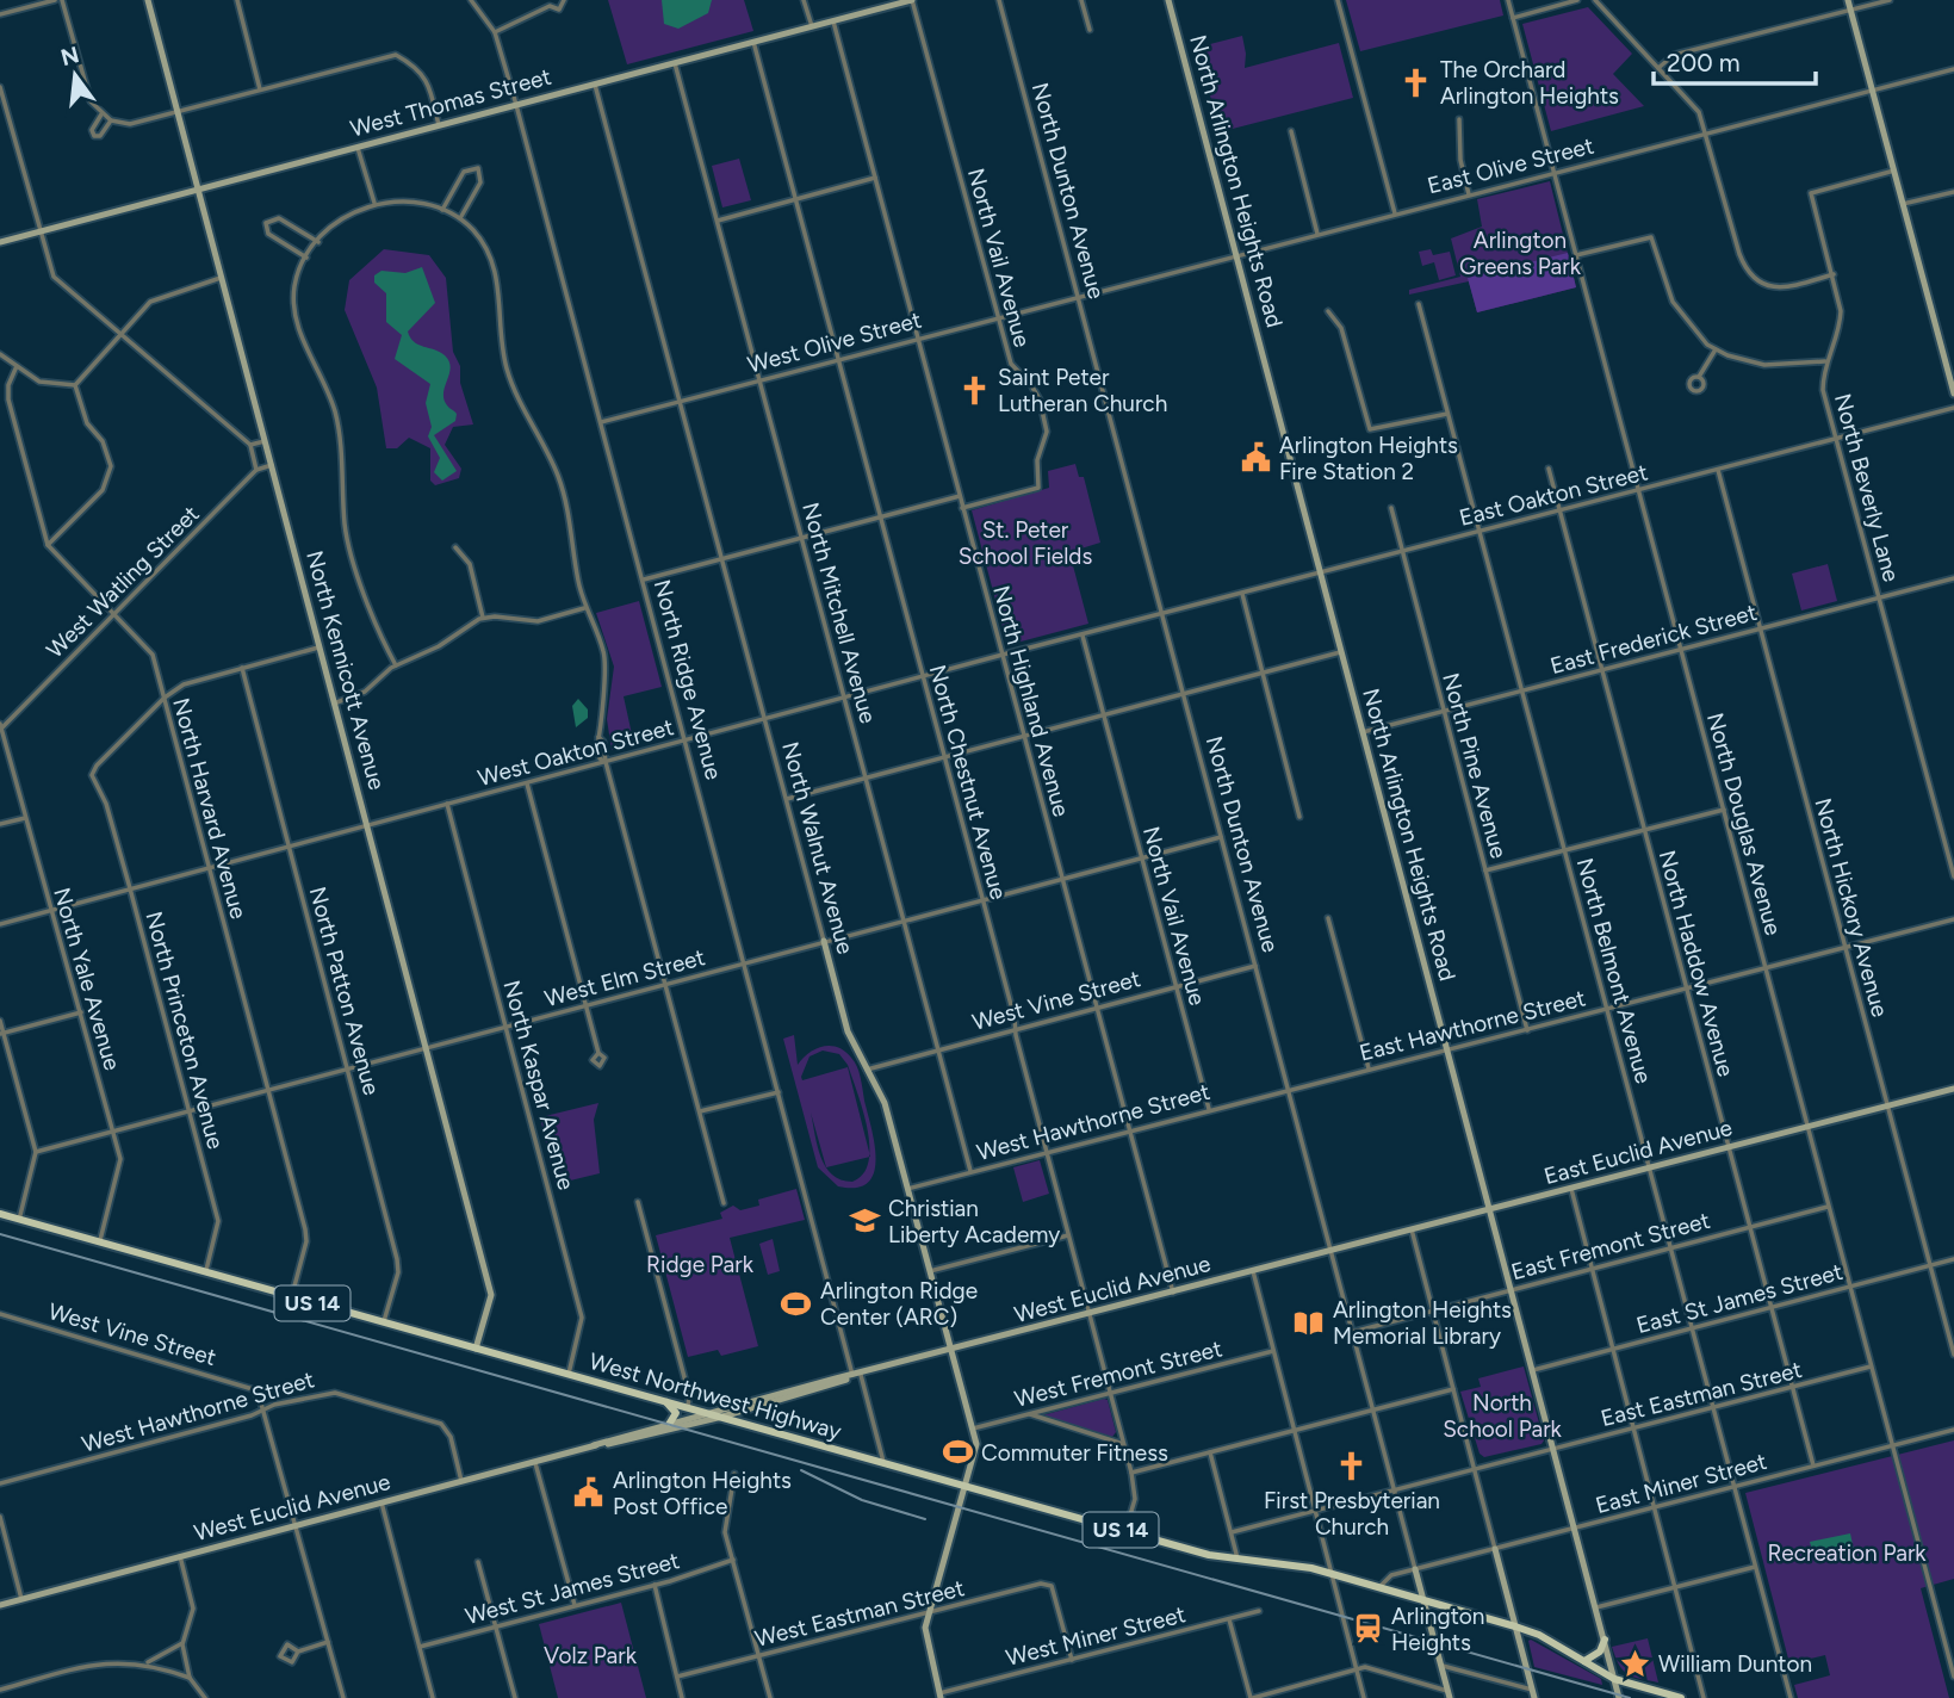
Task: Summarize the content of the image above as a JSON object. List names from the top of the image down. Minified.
{"streets":{"main road":["US 14","West Northwest Highway"],"street":["West Thomas Street","East Olive Street","North Arlington Heights Road","North Dunton Avenue","North Vail Avenue","West Olive Street","North Beverly Lane","East Oakton Street","West Watling Street","North Mitchell Avenue","East Frederick Street","North Kennicott Avenue","North Ridge Avenue","North Highland Avenue","West Oakton Street","North Pine Avenue","North Chestnut Avenue","North Harvard Avenue","North Douglas Avenue","North Walnut Avenue","North Hickory Avenue","North Haddow Avenue","North Belmont Avenue","West Elm Street","North Yale Avenue","North Patton Avenue","West Vine Street","East Hawthorne Street","North Princeton Avenue","North Kaspar Avenue","West Hawthorne Street","East Euclid Avenue","East Fremont Street","West Euclid Avenue","East St James Street","West Fremont Street","East Eastman Street","East Miner Street","West St James Street","West Eastman Street","West Miner Street"]},"crossings":[["West Thomas Street","North Vail Avenue"],["West Thomas Street","North Mitchell Avenue"],["West Thomas Street","North Kennicott Avenue"],["West Thomas Street","North Ridge Avenue"],["West Thomas Street","North Highland Avenue"],["West Thomas Street","North Chestnut Avenue"],["West Thomas Street","North Walnut Avenue"],["East Olive Street","North Arlington Heights Road"],["East Olive Street","North Dunton Avenue"],["East Olive Street","West Olive Street"],["East Olive Street","North Douglas Avenue"],["North Arlington Heights Road","East Oakton Street"],["North Arlington Heights Road","East Frederick Street"],["North Arlington Heights Road","East Hawthorne Street"],["North Arlington Heights Road","East Euclid Avenue"],["North Arlington Heights Road","East Fremont Street"],["North Arlington Heights Road","East St James Street"],["North Arlington Heights Road","US 14"],["North Arlington Heights Road","East Eastman Street"],["North Arlington Heights Road","East Miner Street"],["North Dunton Avenue","West Olive Street"],["North Dunton Avenue","East Oakton Street"],["North Dunton Avenue","West Oakton Street"],["North Dunton Avenue","West Elm Street"],["North Dunton Avenue","West Vine Street"],["North Dunton Avenue","East Hawthorne Street"],["North Dunton Avenue","West Hawthorne Street"],["North Dunton Avenue","East Euclid Avenue"],["North Dunton Avenue","East Fremont Street"],["North Dunton Avenue","West Euclid Avenue"],["North Dunton Avenue","US 14"],["North Dunton Avenue","East Eastman Street"],["North Dunton Avenue","West Northwest Highway"],["North Dunton Avenue","East Miner Street"],["North Vail Avenue","West Olive Street"],["North Vail Avenue","North Highland Avenue"],["North Vail Avenue","West Oakton Street"],["North Vail Avenue","West Elm Street"],["North Vail Avenue","West Vine Street"],["North Vail Avenue","West Hawthorne Street"],["West Olive Street","North Mitchell Avenue"],["West Olive Street","North Ridge Avenue"],["West Olive Street","North Highland Avenue"],["West Olive Street","North Chestnut Avenue"],["West Olive Street","North Walnut Avenue"],["North Beverly Lane","East Oakton Street"],["North Beverly Lane","East Frederick Street"],["East Oakton Street","West Oakton Street"],["East Oakton Street","North Pine Avenue"],["East Oakton Street","North Douglas Avenue"],["East Oakton Street","North Hickory Avenue"],["East Oakton Street","North Haddow Avenue"],["East Oakton Street","North Belmont Avenue"],["West Watling Street","North Kennicott Avenue"],["West Watling Street","North Harvard Avenue"],["West Watling Street","North Yale Avenue"],["North Mitchell Avenue","West Oakton Street"],["North Mitchell Avenue","West Elm Street"],["North Mitchell Avenue","West Vine Street"],["North Mitchell Avenue","West Hawthorne Street"],["East Frederick Street","North Pine Avenue"],["East Frederick Street","North Douglas Avenue"],["East Frederick Street","North Hickory Avenue"],["East Frederick Street","North Haddow Avenue"],["East Frederick Street","North Belmont Avenue"],["North Kennicott Avenue","West Oakton Street"],["North Kennicott Avenue","West Elm Street"],["North Kennicott Avenue","West Northwest Highway"],["North Ridge Avenue","West Oakton Street"],["North Ridge Avenue","West Elm Street"],["North Ridge Avenue","West Euclid Avenue"],["North Ridge Avenue","West Northwest Highway"],["North Highland Avenue","West Oakton Street"],["North Highland Avenue","West Elm Street"],["North Highland Avenue","West Vine Street"],["North Highland Avenue","West Hawthorne Street"],["North Highland Avenue","West Euclid Avenue"],["West Oakton Street","North Chestnut Avenue"],["West Oakton Street","North Harvard Avenue"],["West Oakton Street","North Walnut Avenue"],["West Oakton Street","North Yale Avenue"],["West Oakton Street","North Patton Avenue"],["West Oakton Street","North Princeton Avenue"],["West Oakton Street","North Kaspar Avenue"],["North Pine Avenue","East Hawthorne Street"],["North Chestnut Avenue","West Elm Street"],["North Chestnut Avenue","West Vine Street"],["North Chestnut Avenue","West Hawthorne Street"],["North Chestnut Avenue","West Euclid Avenue"],["North Chestnut Avenue","West Fremont Street"],["North Chestnut Avenue","West Northwest Highway"],["North Harvard Avenue","West Elm Street"],["North Harvard Avenue","North Princeton Avenue"],["North Harvard Avenue","West Northwest Highway"],["North Douglas Avenue","East Hawthorne Street"],["North Douglas Avenue","East Euclid Avenue"],["North Douglas Avenue","East Fremont Street"],["North Douglas Avenue","East St James Street"],["North Douglas Avenue","East Eastman Street"],["North Douglas Avenue","East Miner Street"],["North Walnut Avenue","West Elm Street"],["North Walnut Avenue","West Vine Street"],["North Walnut Avenue","West Hawthorne Street"],["North Walnut Avenue","West Euclid Avenue"],["North Walnut Avenue","West Fremont Street"],["North Walnut Avenue","West Northwest Highway"],["North Walnut Avenue","West Eastman Street"],["North Hickory Avenue","East Hawthorne Street"],["North Hickory Avenue","East Euclid Avenue"],["North Hickory Avenue","East St James Street"],["North Haddow Avenue","East Hawthorne Street"],["North Haddow Avenue","East Euclid Avenue"],["North Haddow Avenue","East Fremont Street"],["North Haddow Avenue","East St James Street"],["North Haddow Avenue","East Eastman Street"],["North Haddow Avenue","East Miner Street"],["North Belmont Avenue","East Hawthorne Street"],["North Belmont Avenue","East Euclid Avenue"],["North Belmont Avenue","East Fremont Street"],["North Belmont Avenue","East St James Street"],["North Belmont Avenue","East Eastman Street"],["North Belmont Avenue","East Miner Street"],["West Elm Street","North Yale Avenue"],["West Elm Street","North Patton Avenue"],["West Elm Street","North Princeton Avenue"],["West Elm Street","North Kaspar Avenue"],["North Yale Avenue","West Northwest Highway"],["North Patton Avenue","West Northwest Highway"],["West Vine Street","West Hawthorne Street"],["East Hawthorne Street","West Hawthorne Street"],["North Princeton Avenue","West Northwest Highway"],["North Kaspar Avenue","West Northwest Highway"],["West Hawthorne Street","West Euclid Avenue"],["East Euclid Avenue","West Euclid Avenue"],["West Euclid Avenue","West Northwest Highway"],["US 14","West Northwest Highway"],["West Eastman Street","West Miner Street"]],"parks":["Arlington Greens Park","St. Peter School Fields","Ridge Park","North School Park","Recreation Park","Volz Park"],"places":{"church":["The Orchard Arlington Heights","Saint Peter Lutheran Church","First Presbyterian Church"],"public building":["Arlington Heights Fire Station 2","Arlington Heights Post Office"],"school or university":["Christian Liberty Academy"],"sports":["Arlington Ridge Center (ARC)","Commuter Fitness"],"library":["Arlington Heights Memorial Library"],"station":["Arlington Heights"],"place":["William Dunton"]},"scale_bar":"200 m","north":"top"}
